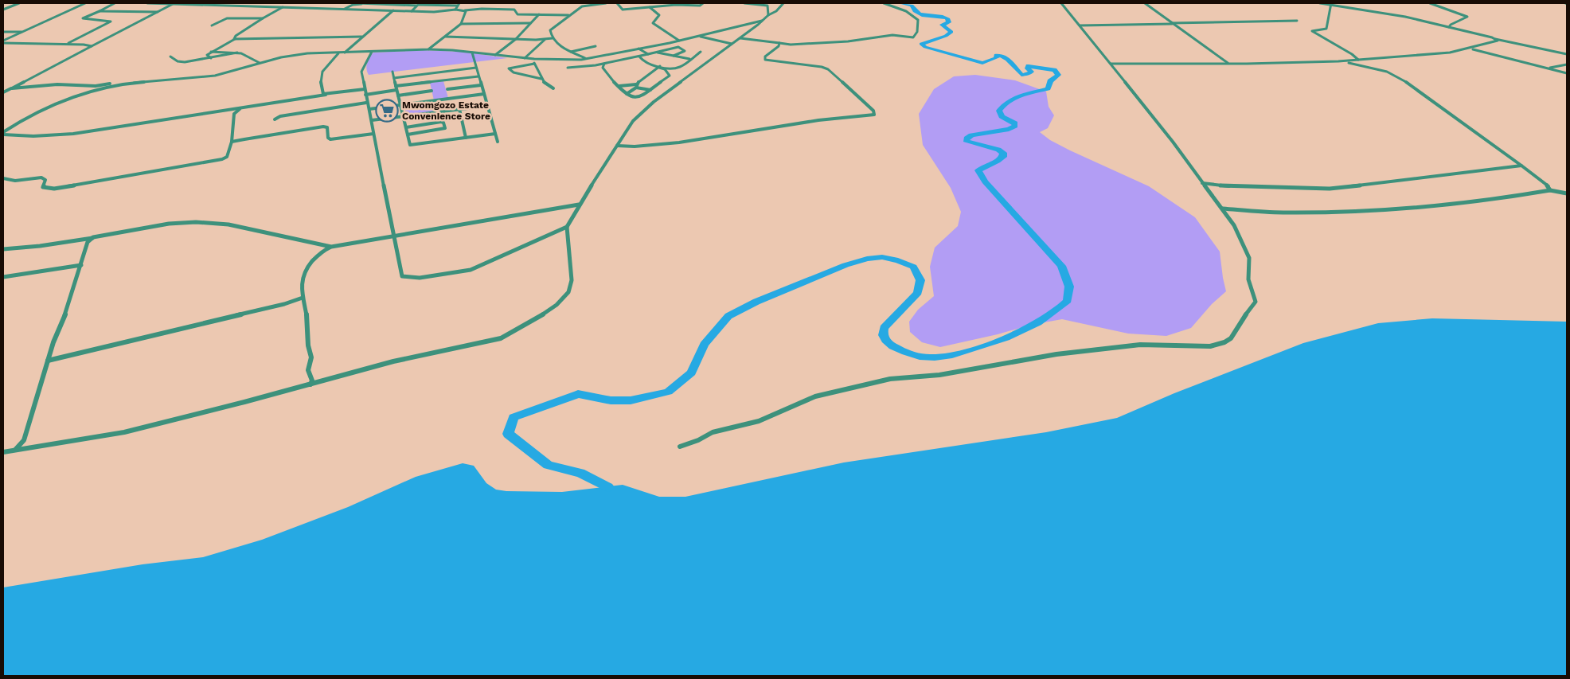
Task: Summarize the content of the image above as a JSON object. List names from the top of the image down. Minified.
{"places":{"supermarket":["Mwomgozo Estate Convenience Store"]}}
